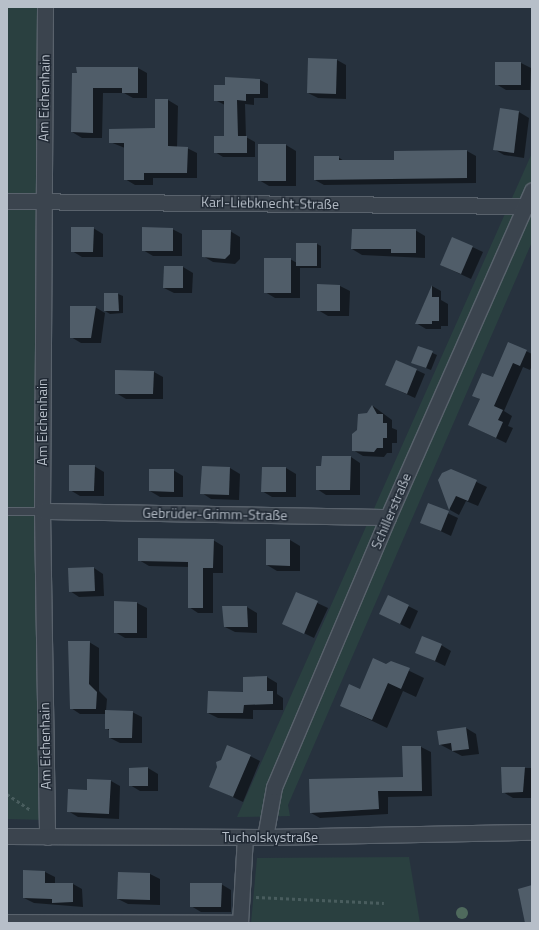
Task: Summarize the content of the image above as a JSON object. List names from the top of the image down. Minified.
{"streets":{"street":["Am Eichenhain","Karl-Liebknecht-Straße","Schillerstraße","Gebrüder-Grimm-Straße","Tucholskystraße"]},"crossings":[["Am Eichenhain","Karl-Liebknecht-Straße"],["Am Eichenhain","Gebrüder-Grimm-Straße"],["Am Eichenhain","Tucholskystraße"],["Karl-Liebknecht-Straße","Schillerstraße"],["Schillerstraße","Gebrüder-Grimm-Straße"],["Schillerstraße","Tucholskystraße"]]}
